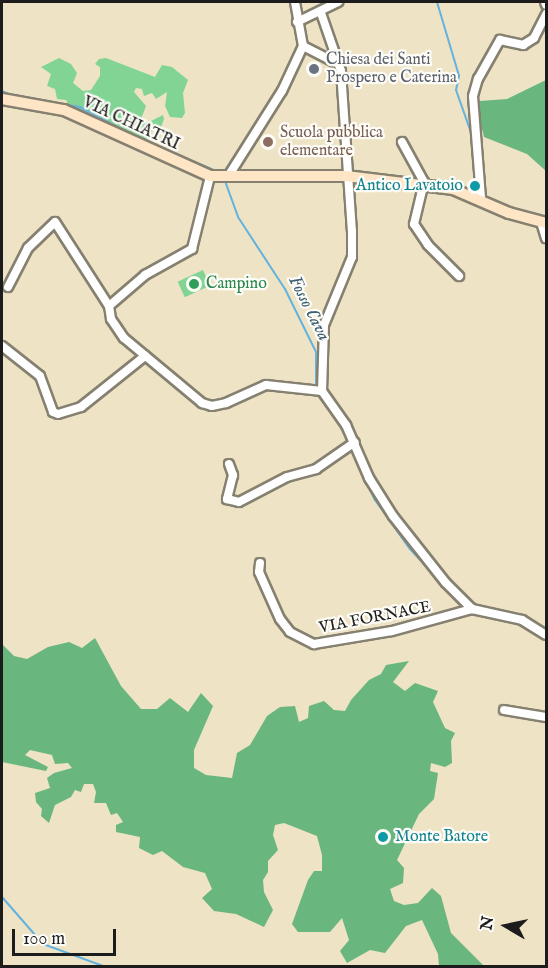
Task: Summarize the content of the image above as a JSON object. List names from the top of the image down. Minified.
{"streets":{"street":["VIA CHIATRI","VIA FORNACE"]},"water":["Fosso Cava"],"places":["Chiesa dei Santi Prospero e Caterina","Scuola pubblica elementare","Antico Lavatoio","Campino","Monte Batore"],"scale_bar":"100 m","north":"left"}
